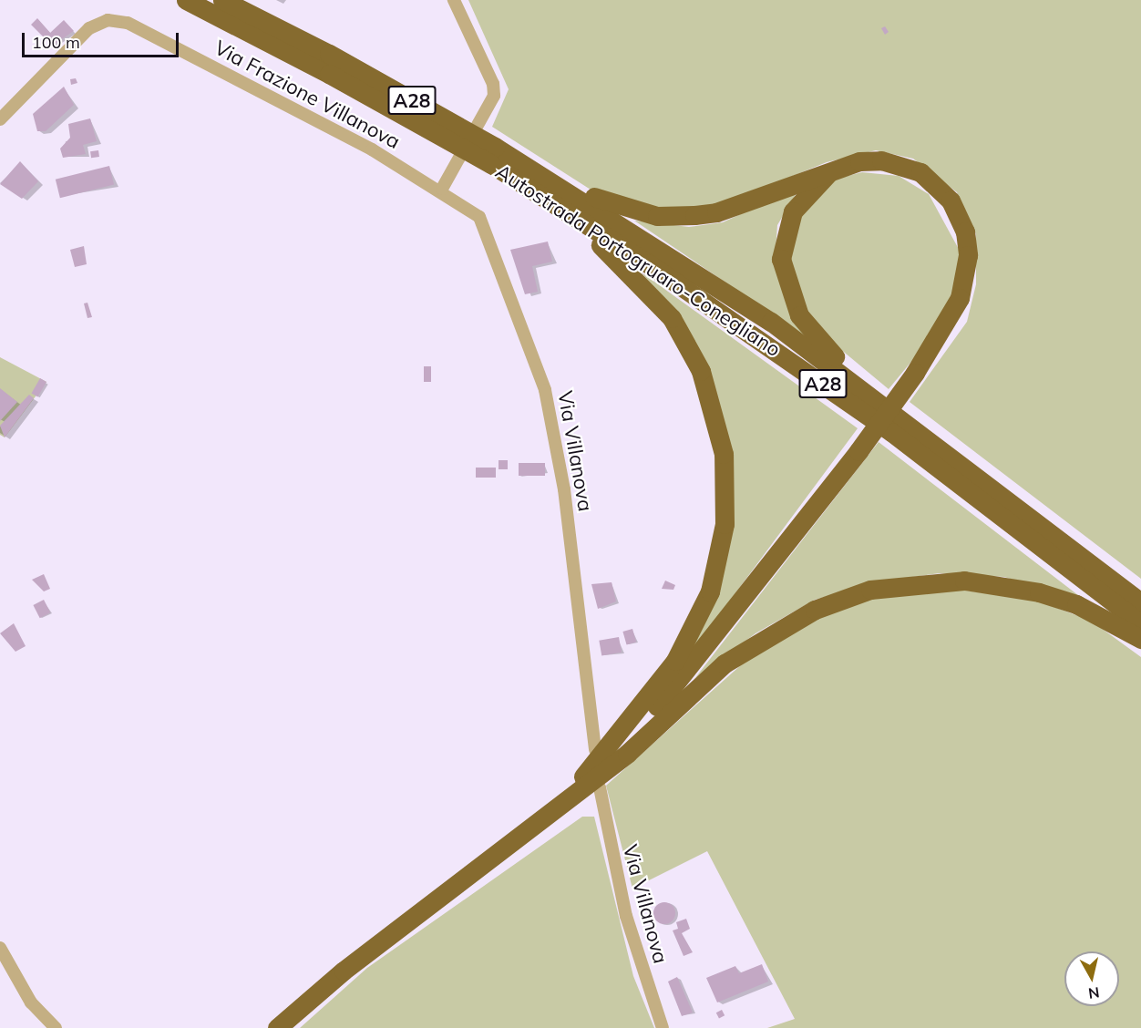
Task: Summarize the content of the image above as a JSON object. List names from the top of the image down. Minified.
{"streets":{"highway":["A28","Autostrada Portogruaro-Conegliano"],"street":["Via Frazione Villanova","Via Villanova"]},"crossings":[["Via Frazione Villanova","Via Villanova"]],"scale_bar":"100 m","north":"bottom"}
